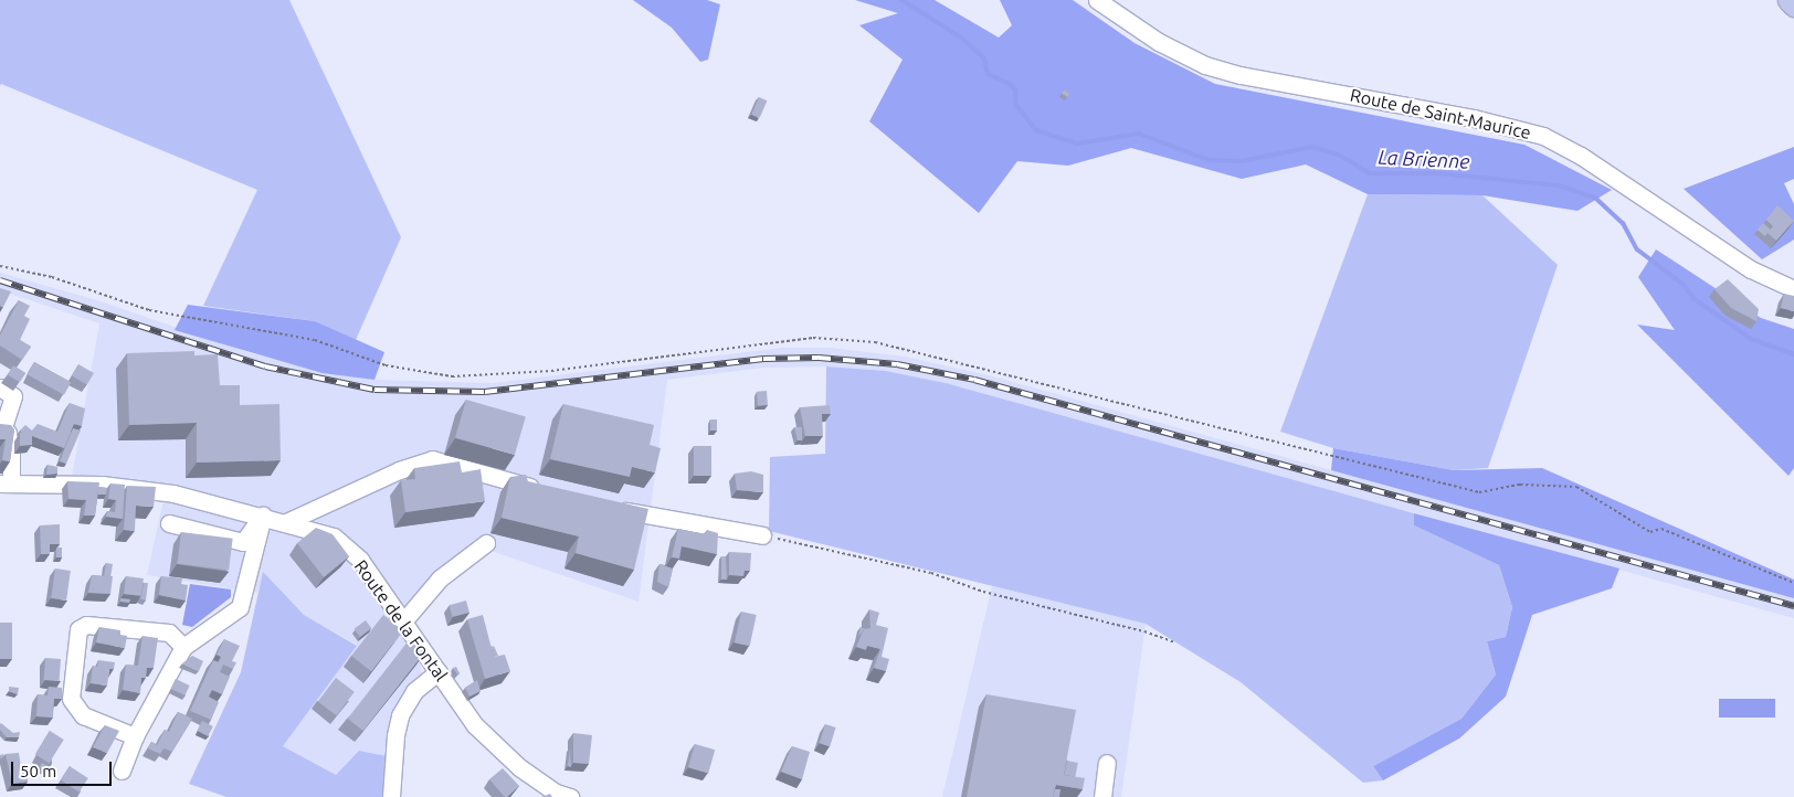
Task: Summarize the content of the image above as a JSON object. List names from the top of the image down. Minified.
{"streets":{"street":["Route de Saint-Maurice","Route de la Fontal"]},"water":["La Brienne"],"scale_bar":"50 m"}
